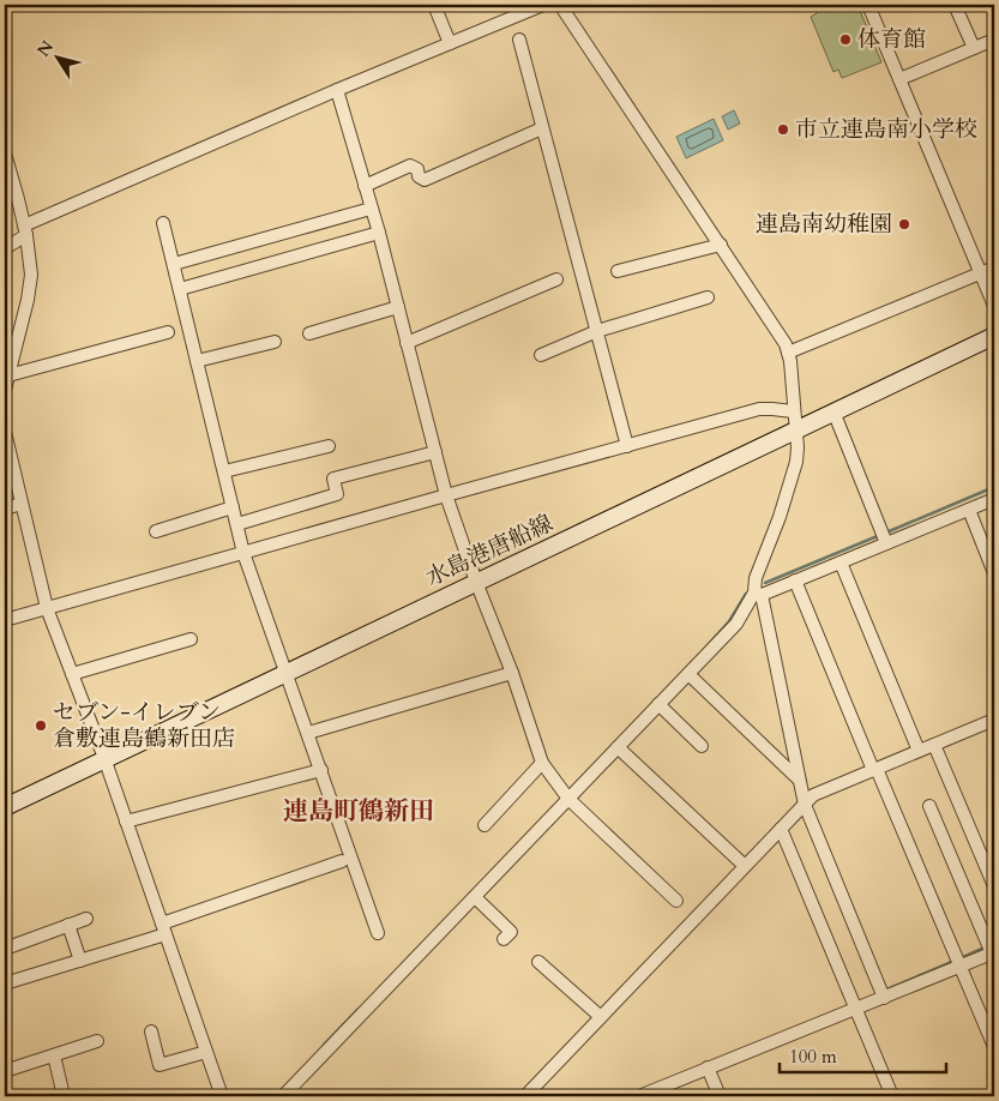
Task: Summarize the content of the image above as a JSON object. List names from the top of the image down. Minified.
{"streets":{"main road":["水島港唐船線"]},"districts":["連島町鶴新田"],"places":["体育館","市立連島南小学校","連島南幼稚園","セブン‐イレブン 倉敷連島鶴新田店"],"scale_bar":"100 m","north":"top left"}
